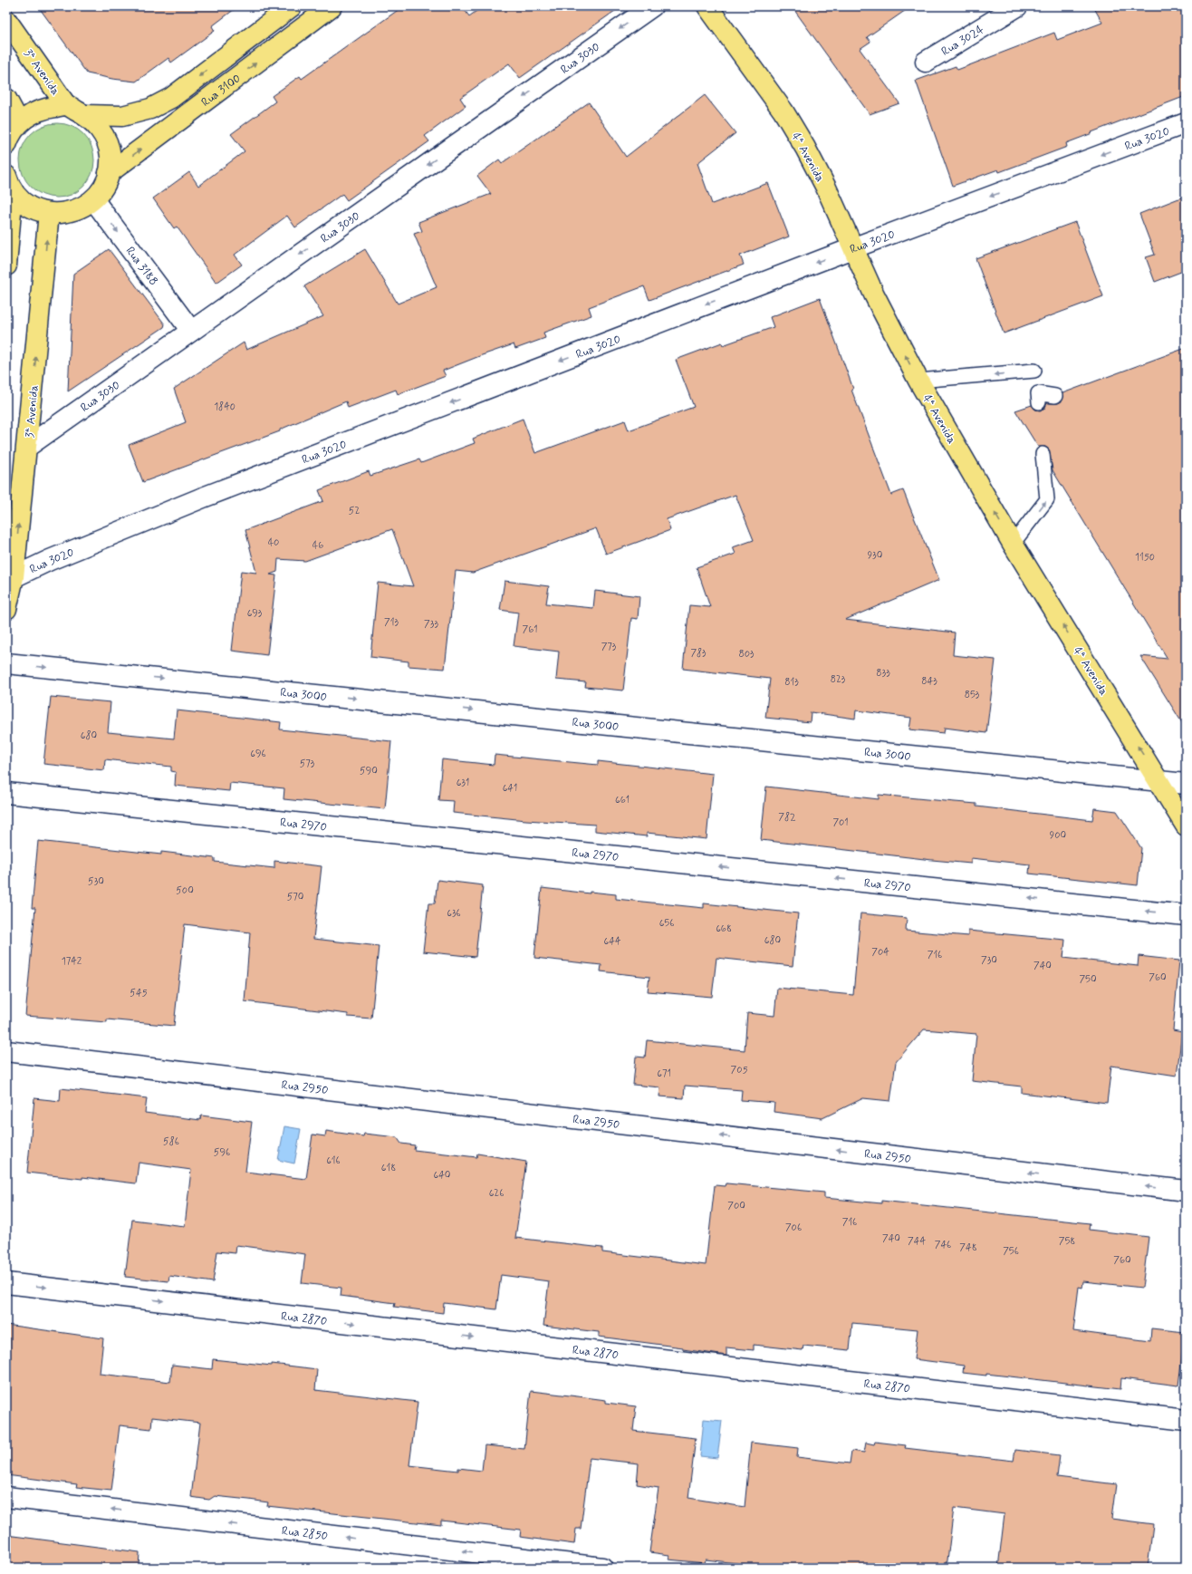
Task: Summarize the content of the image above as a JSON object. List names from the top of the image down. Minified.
{"streets":{"main road":["3ª Avenida","Rua 3100","4ª Avenida"],"street":["Rua 3024","Rua 3030","Rua 3020","Rua 3188","Rua 3000","Rua 2970","Rua 2950","Rua 2870","Rua 2850"]},"crossings":[["Rua 3030","3ª Avenida"],["Rua 3030","Rua 3188"],["3ª Avenida","Rua 3020"],["Rua 3020","4ª Avenida"],["4ª Avenida","Rua 3000"]],"one_way":["Rua 3030","3ª Avenida","Rua 3020","4ª Avenida","Rua 3188","Rua 3000","Rua 2970","Rua 2950","Rua 2870","Rua 2850"],"house_numbers":["1840","52","40","46","930","1150","693","713","733","761","773","783","803","833","823","843","813","853","680","696","573","590","631","641","661","782","701","900","530","500","570","636","656","668","680","644","704","716","730","1742","740","760","750","545","705","671","586","596","616","618","640","626","700","716","706","740","744","758","746","748","756","760"]}
